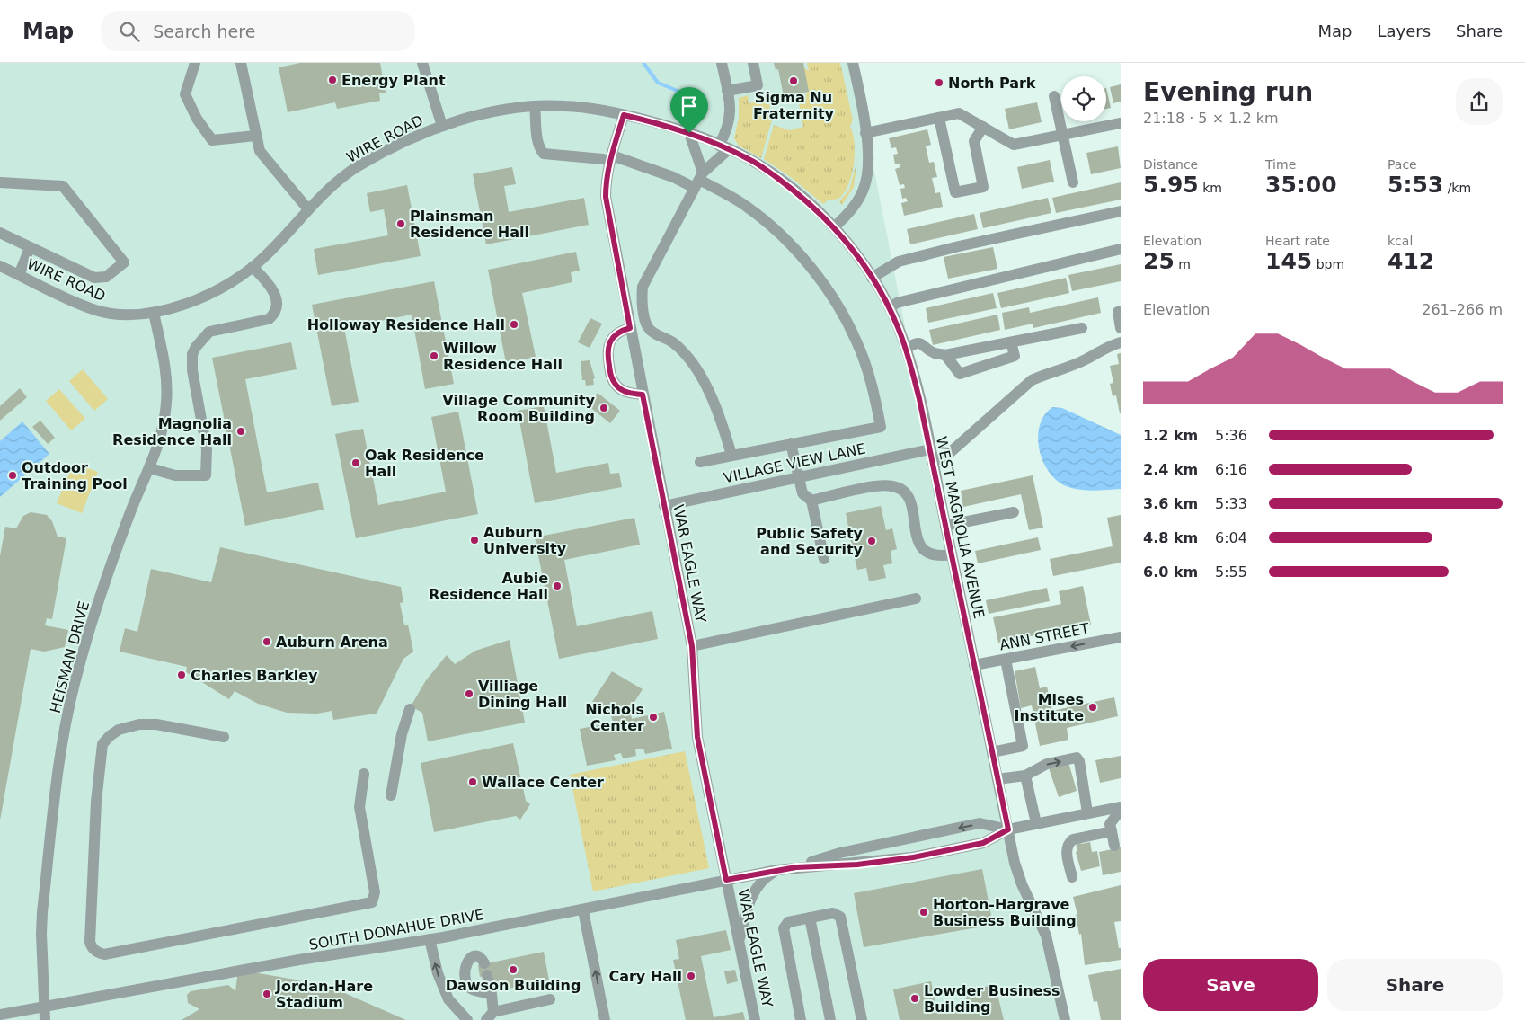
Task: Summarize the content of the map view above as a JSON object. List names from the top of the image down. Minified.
{"streets":{"street":["WIRE ROAD","VILLAGE VIEW LANE","WEST MAGNOLIA AVENUE","WAR EAGLE WAY","ANN STREET","HEISMAN DRIVE","SOUTH DONAHUE DRIVE"]},"crossings":[["WIRE ROAD","WEST MAGNOLIA AVENUE"],["WIRE ROAD","WAR EAGLE WAY"],["WIRE ROAD","HEISMAN DRIVE"],["VILLAGE VIEW LANE","WEST MAGNOLIA AVENUE"],["VILLAGE VIEW LANE","WAR EAGLE WAY"],["WEST MAGNOLIA AVENUE","ANN STREET"],["WEST MAGNOLIA AVENUE","SOUTH DONAHUE DRIVE"],["WAR EAGLE WAY","SOUTH DONAHUE DRIVE"],["HEISMAN DRIVE","SOUTH DONAHUE DRIVE"]],"one_way":["ANN STREET"],"places":["Energy Plant","Sigma Nu Fraternity","North Park","Plainsman Residence Hall","Holloway Residence Hall","Willow Residence Hall","Village Community Room Building","Magnolia Residence Hall","Oak Residence Hall","Outdoor Training Pool","Auburn University","Public Safety and Security","Aubie Residence Hall","Auburn Arena","Charles Barkley","Villiage Dining Hall","Mises Institute","Nichols Center","Wallace Center","Horton-Hargrave Business Building","Dawson Building","Cary Hall","Jordan-Hare Stadium","Lowder Business Building"],"page":{"header":"Map","search":"Search here","nav":["Map","Layers","Share"],"heading":["Evening run","21:18 · 5 × 1.2 km"],"stats":[["Distance","5.95 km"],["Time","35:00"],["Pace","5:53 /km"],["Elevation","25 m"],["Heart rate","145 bpm"],["kcal","412"]],"chart":["Elevation","261–266 m"],"list":[{"name":"1.2 km","note":"5:36"},{"name":"2.4 km","note":"6:16"},{"name":"3.6 km","note":"5:33"},{"name":"4.8 km","note":"6:04"},{"name":"6.0 km","note":"5:55"}],"buttons":["Save","Share"]}}
